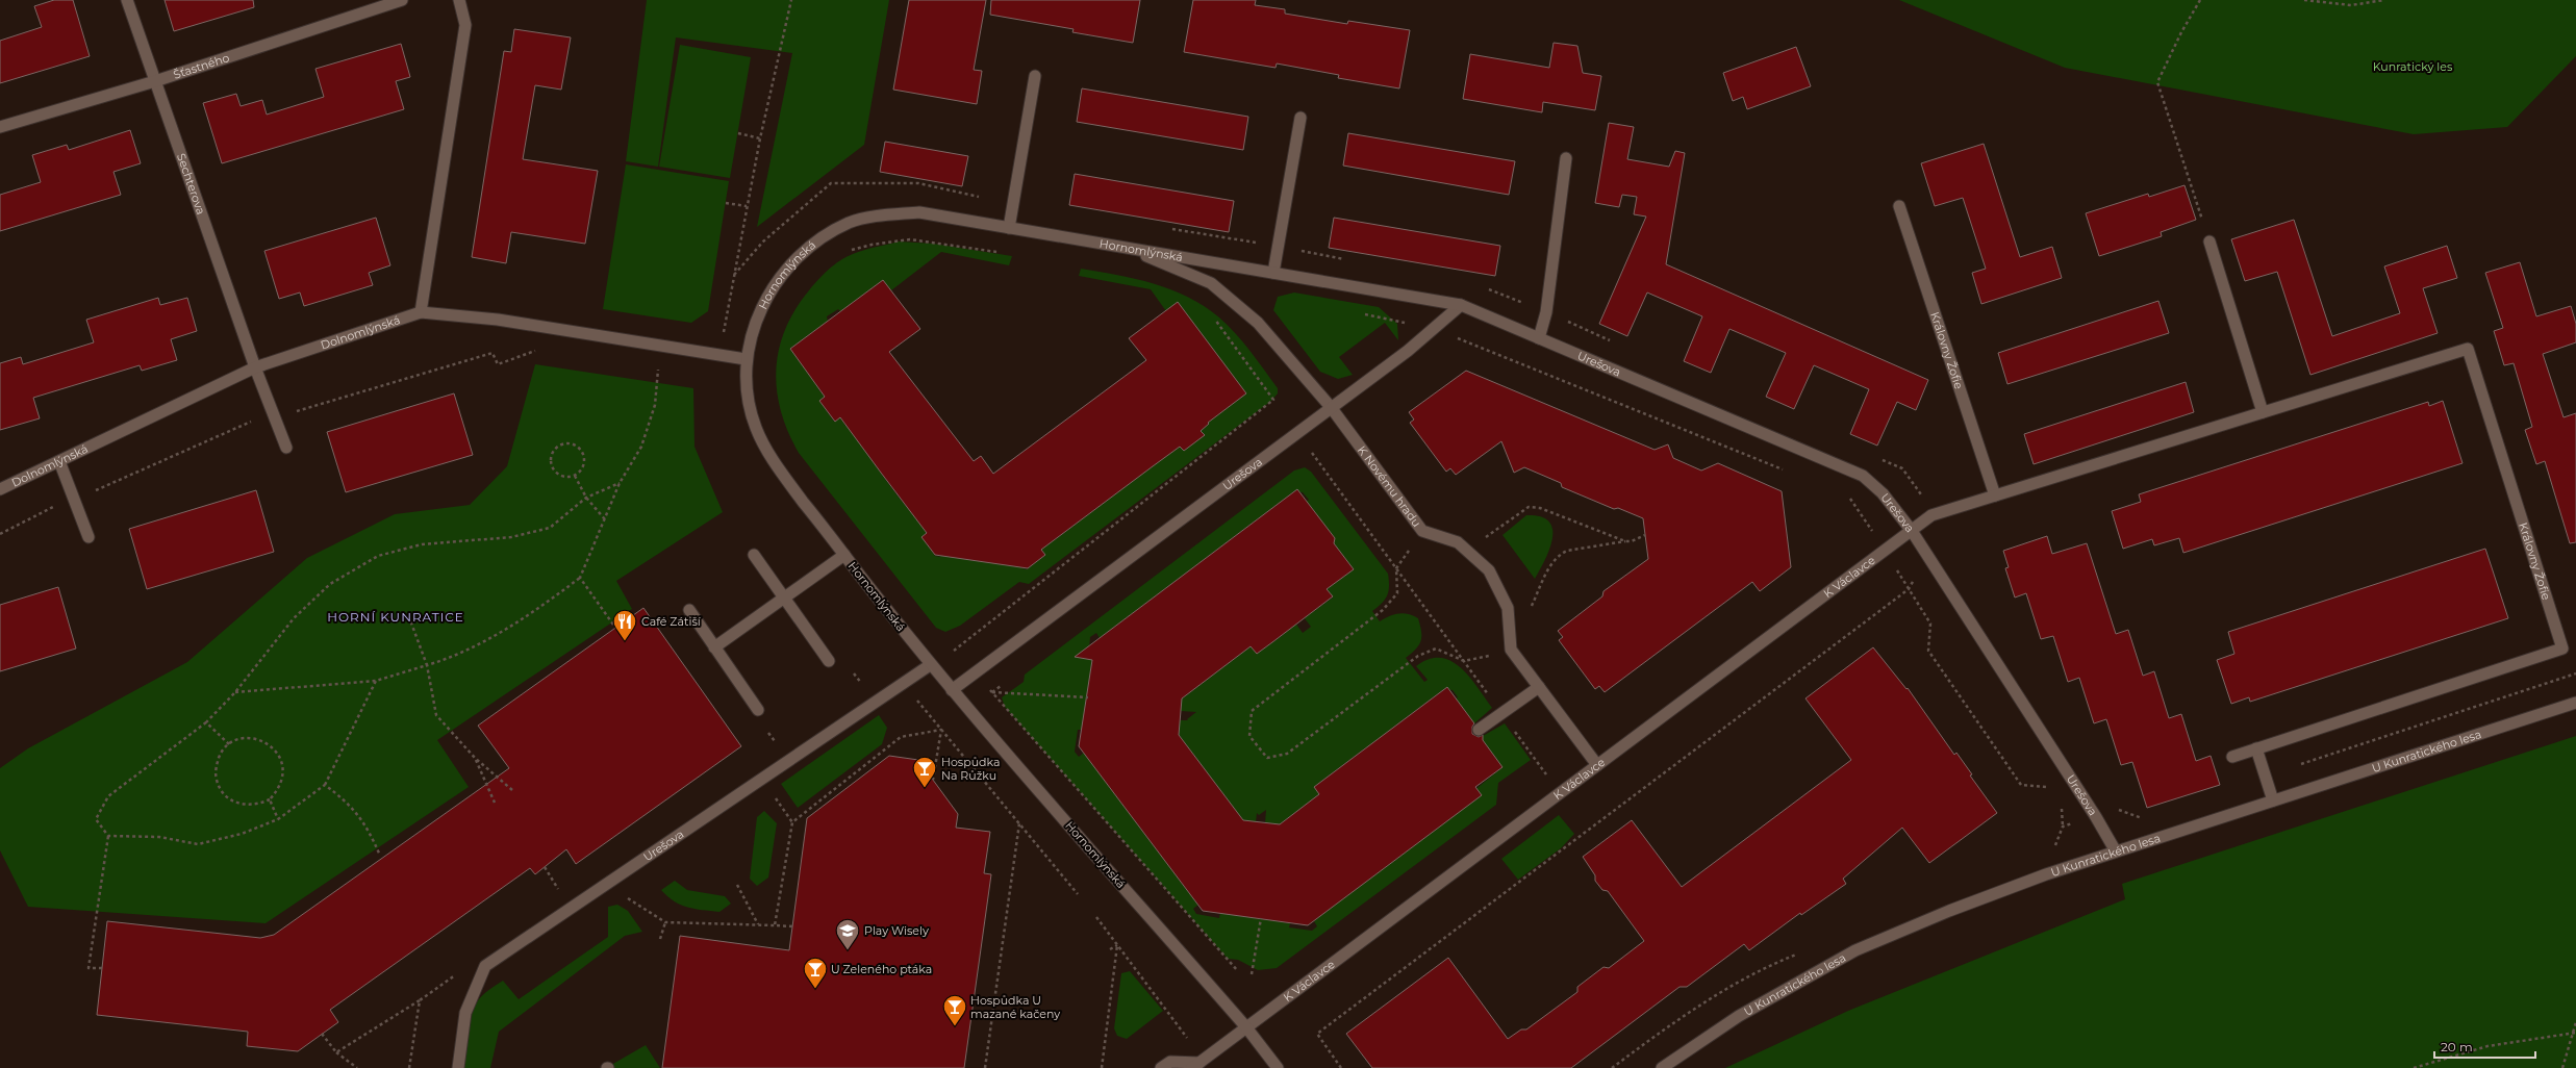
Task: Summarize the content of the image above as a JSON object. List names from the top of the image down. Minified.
{"streets":{"street":["Šťastného","Sechterova","Hornomlýnská","Dolnomlýnská","Královny Žofie","Urešova","K Novému hradu","K Václavce","U Kunratického lesa"]},"crossings":[["Šťastného","Sechterova"],["Sechterova","Dolnomlýnská"],["Hornomlýnská","Dolnomlýnská"],["Hornomlýnská","Urešova"],["Hornomlýnská","K Novému hradu"],["Hornomlýnská","K Václavce"],["Královny Žofie","Urešova"],["Královny Žofie","K Václavce"],["Urešova","K Novému hradu"],["Urešova","K Václavce"],["Urešova","U Kunratického lesa"]],"districts":["HORNÍ KUNRATICE"],"parks":["Kunratický les"],"places":{"restaurant":["Café Zátiší"],"bar":["Hospůdka Na Růžku","U Zeleného ptáka","Hospůdka U mazané kačeny"],"school or university":["Play Wisely"]},"scale_bar":"20 m"}
